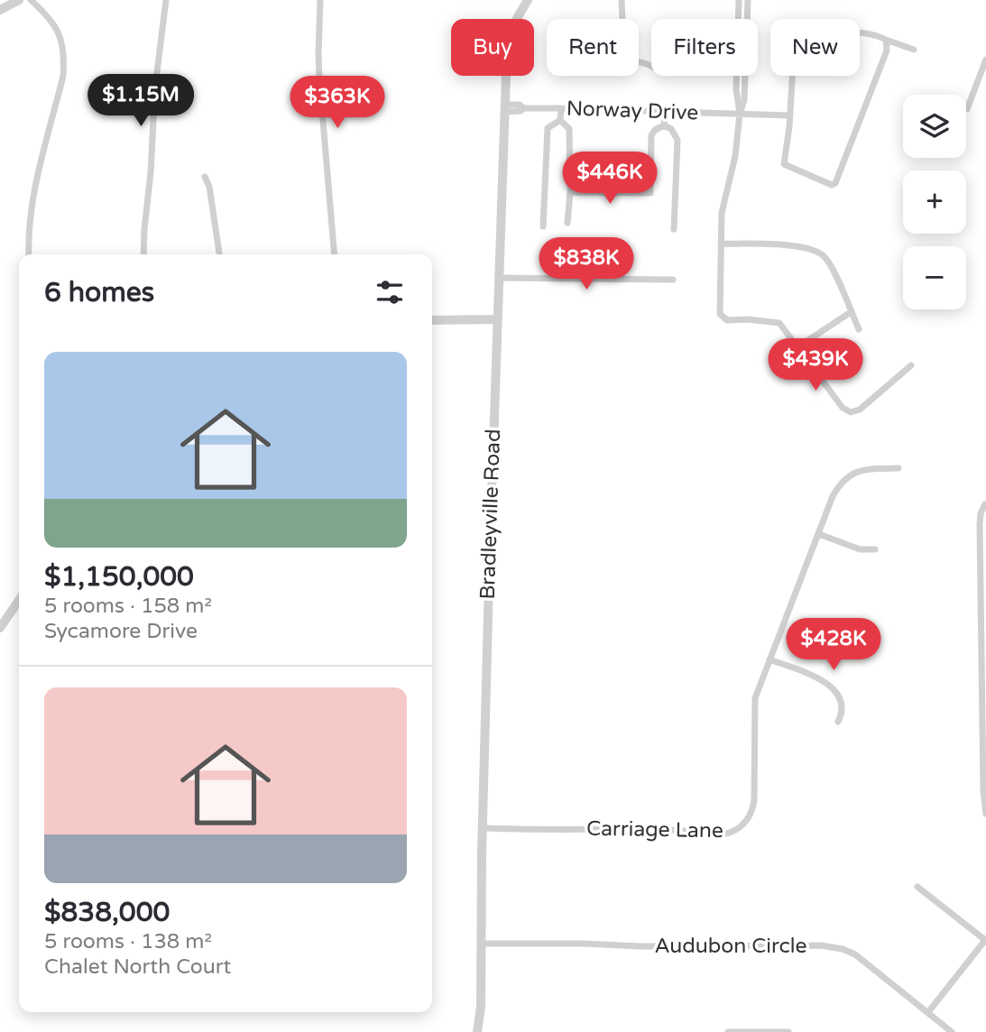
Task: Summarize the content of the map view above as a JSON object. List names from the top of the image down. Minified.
{"streets":{"street":["Norway Drive","Bradleyville Road","Carriage Lane","Audubon Circle"]},"crossings":[["Norway Drive","Bradleyville Road"],["Bradleyville Road","Carriage Lane"],["Bradleyville Road","Audubon Circle"]],"page":{"chip":["Buy","Rent","Filters","New"],"price":["$1.15M","$363K","$446K","$838K","$439K","$428K"],"map_buttons":["+","−"],"heading":"6 homes","list":[{"name":"$1,150,000","note":"5 rooms · 158 m² · Sycamore Drive"},{"name":"$838,000","note":"5 rooms · 138 m² · Chalet North Court"}]}}
